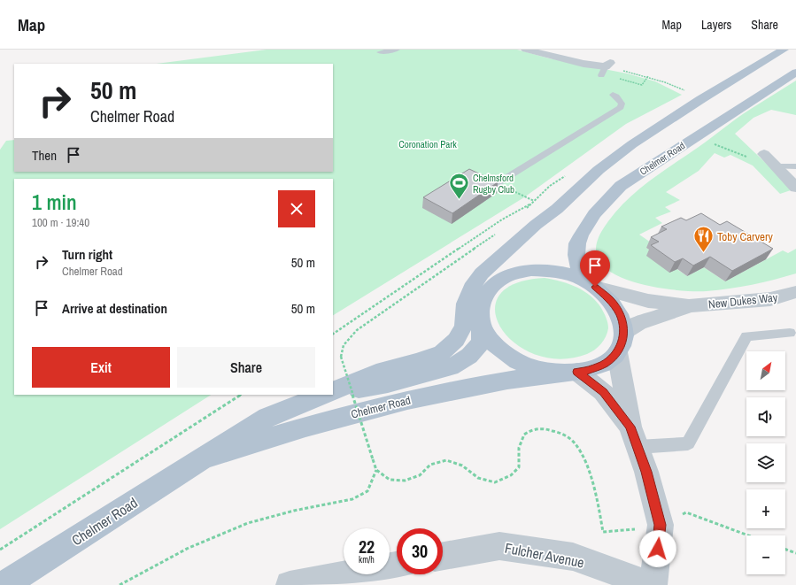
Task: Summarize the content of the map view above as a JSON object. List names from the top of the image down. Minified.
{"streets":{"main road":["Chelmer Road"],"street":["New Dukes Way","Fulcher Avenue"]},"crossings":[["Chelmer Road","New Dukes Way"]],"parks":["Coronation Park"],"places":{"sports":["Chelmsford Rugby Club"],"restaurant":["Toby Carvery"]},"north":"top right","page":{"header":"Map","nav":["Map","Layers","Share"],"turn":["50 m","Chelmer Road"],"then":"Then","heading":["1 min","100 m · 19:40"],"list":[{"name":"Turn right","note":"Chelmer Road","value":"50 m"},{"name":"Arrive at destination","value":"50 m"}],"buttons":["Exit","Share"],"map_buttons":["+","−"],"speed":"22 km/h","limit":"30"}}
